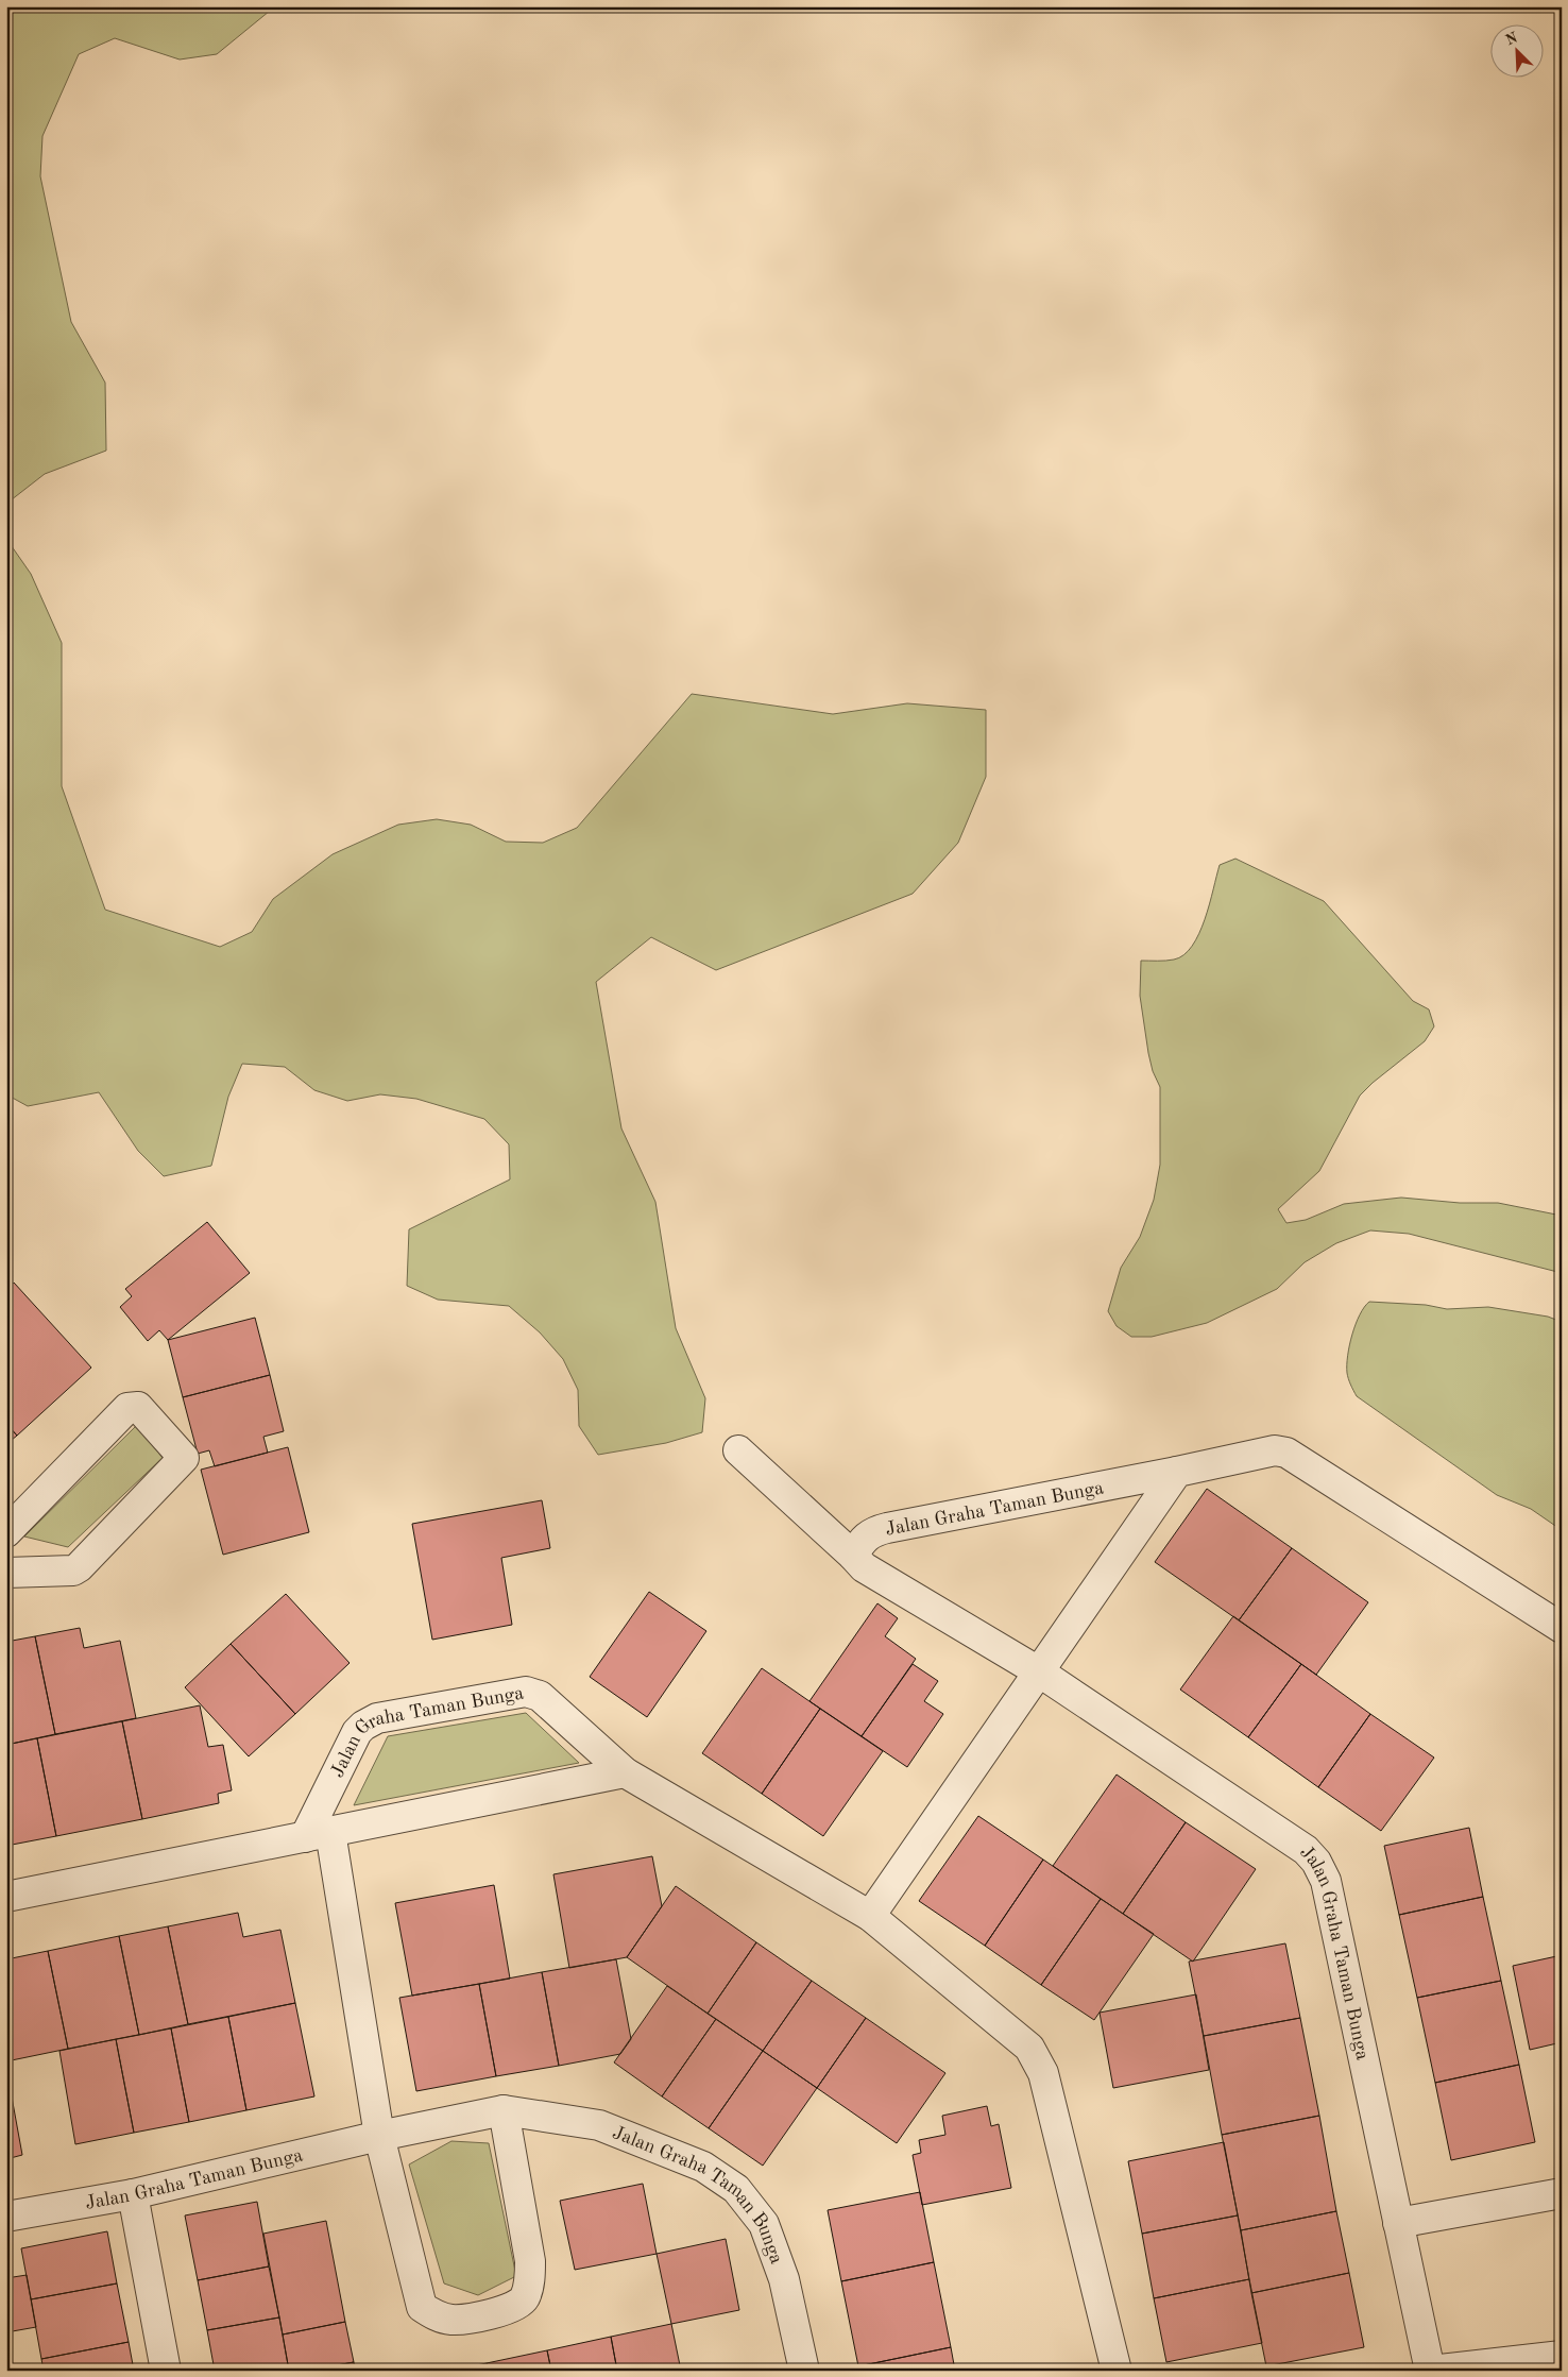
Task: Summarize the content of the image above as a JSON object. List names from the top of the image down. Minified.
{"streets":{"street":["Jalan Graha Taman Bunga"]},"north":"top left"}
